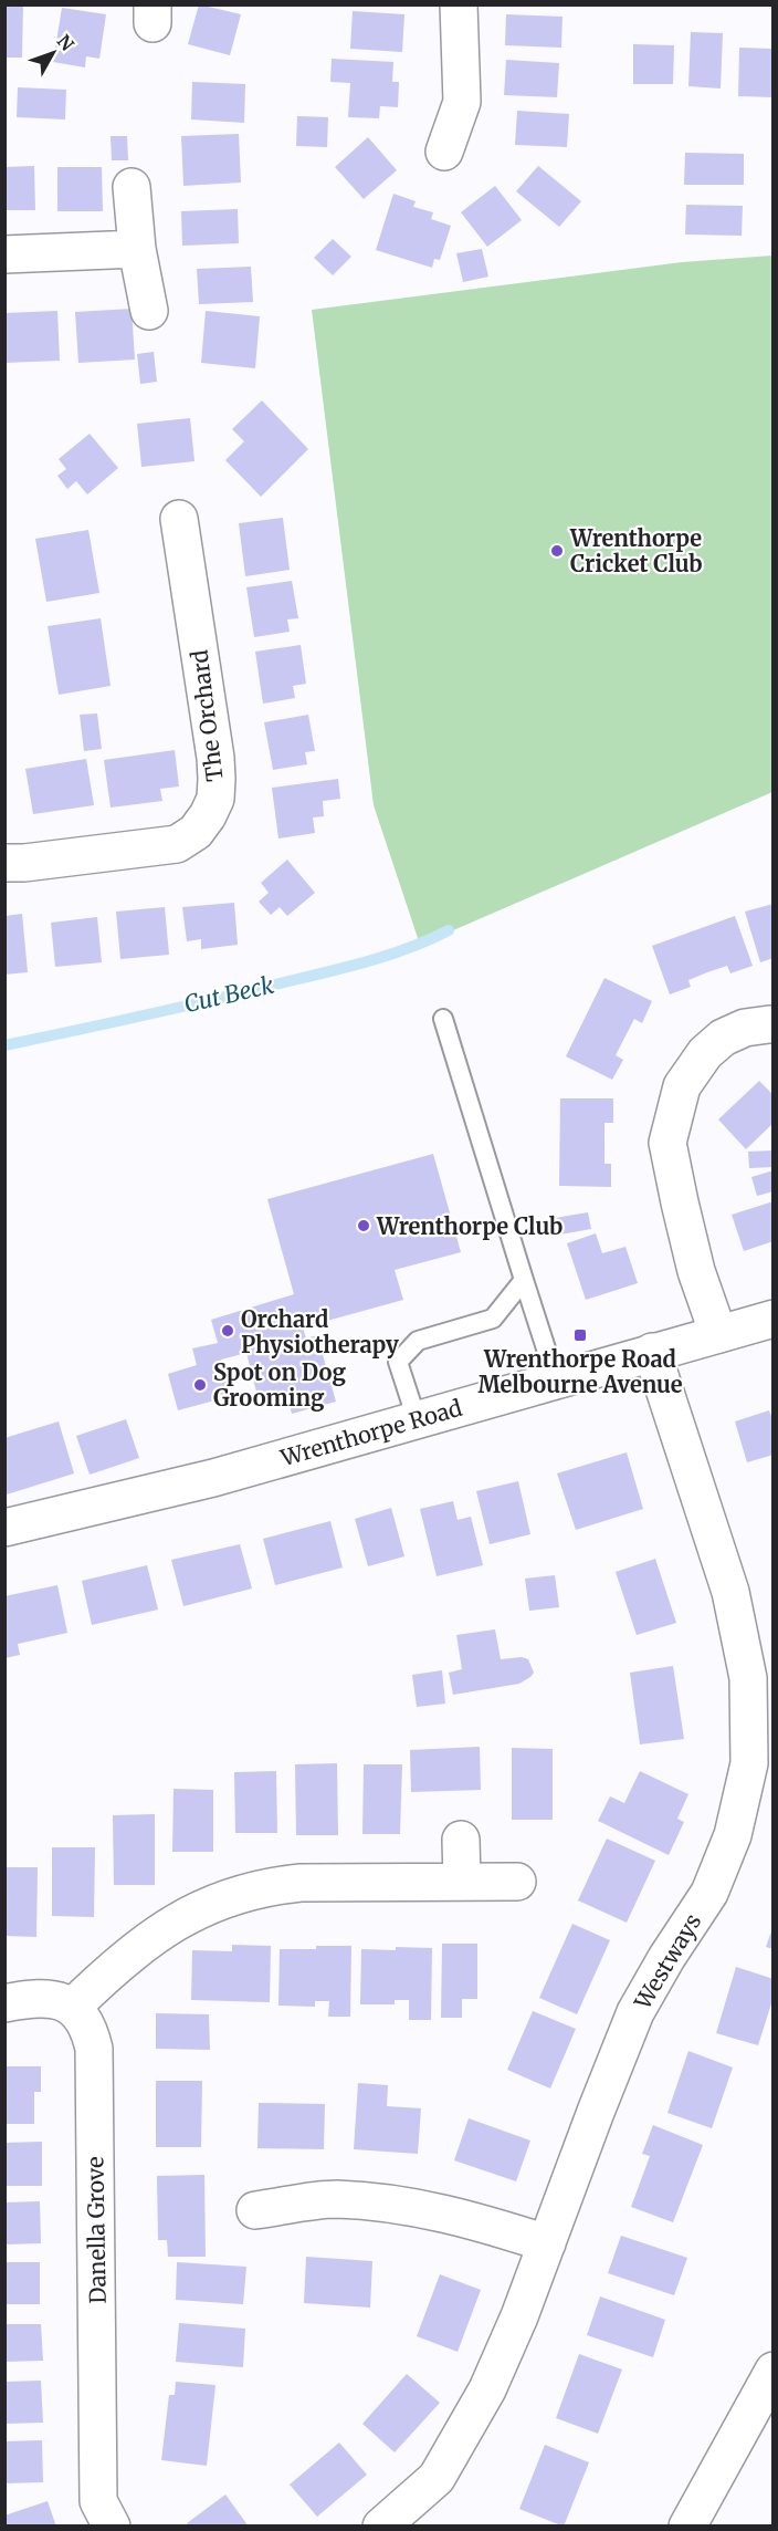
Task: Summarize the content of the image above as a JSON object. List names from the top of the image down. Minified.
{"streets":{"street":["The Orchard","Wrenthorpe Road","Westways","Danella Grove"]},"crossings":[["Wrenthorpe Road","Westways"]],"water":["Cut Beck"],"places":{"other":["Wrenthorpe Cricket Club","Wrenthorpe Club","Orchard Physiotherapy","Spot on Dog Grooming"],"transit":["Wrenthorpe Road Melbourne Avenue"]},"north":"top right"}
